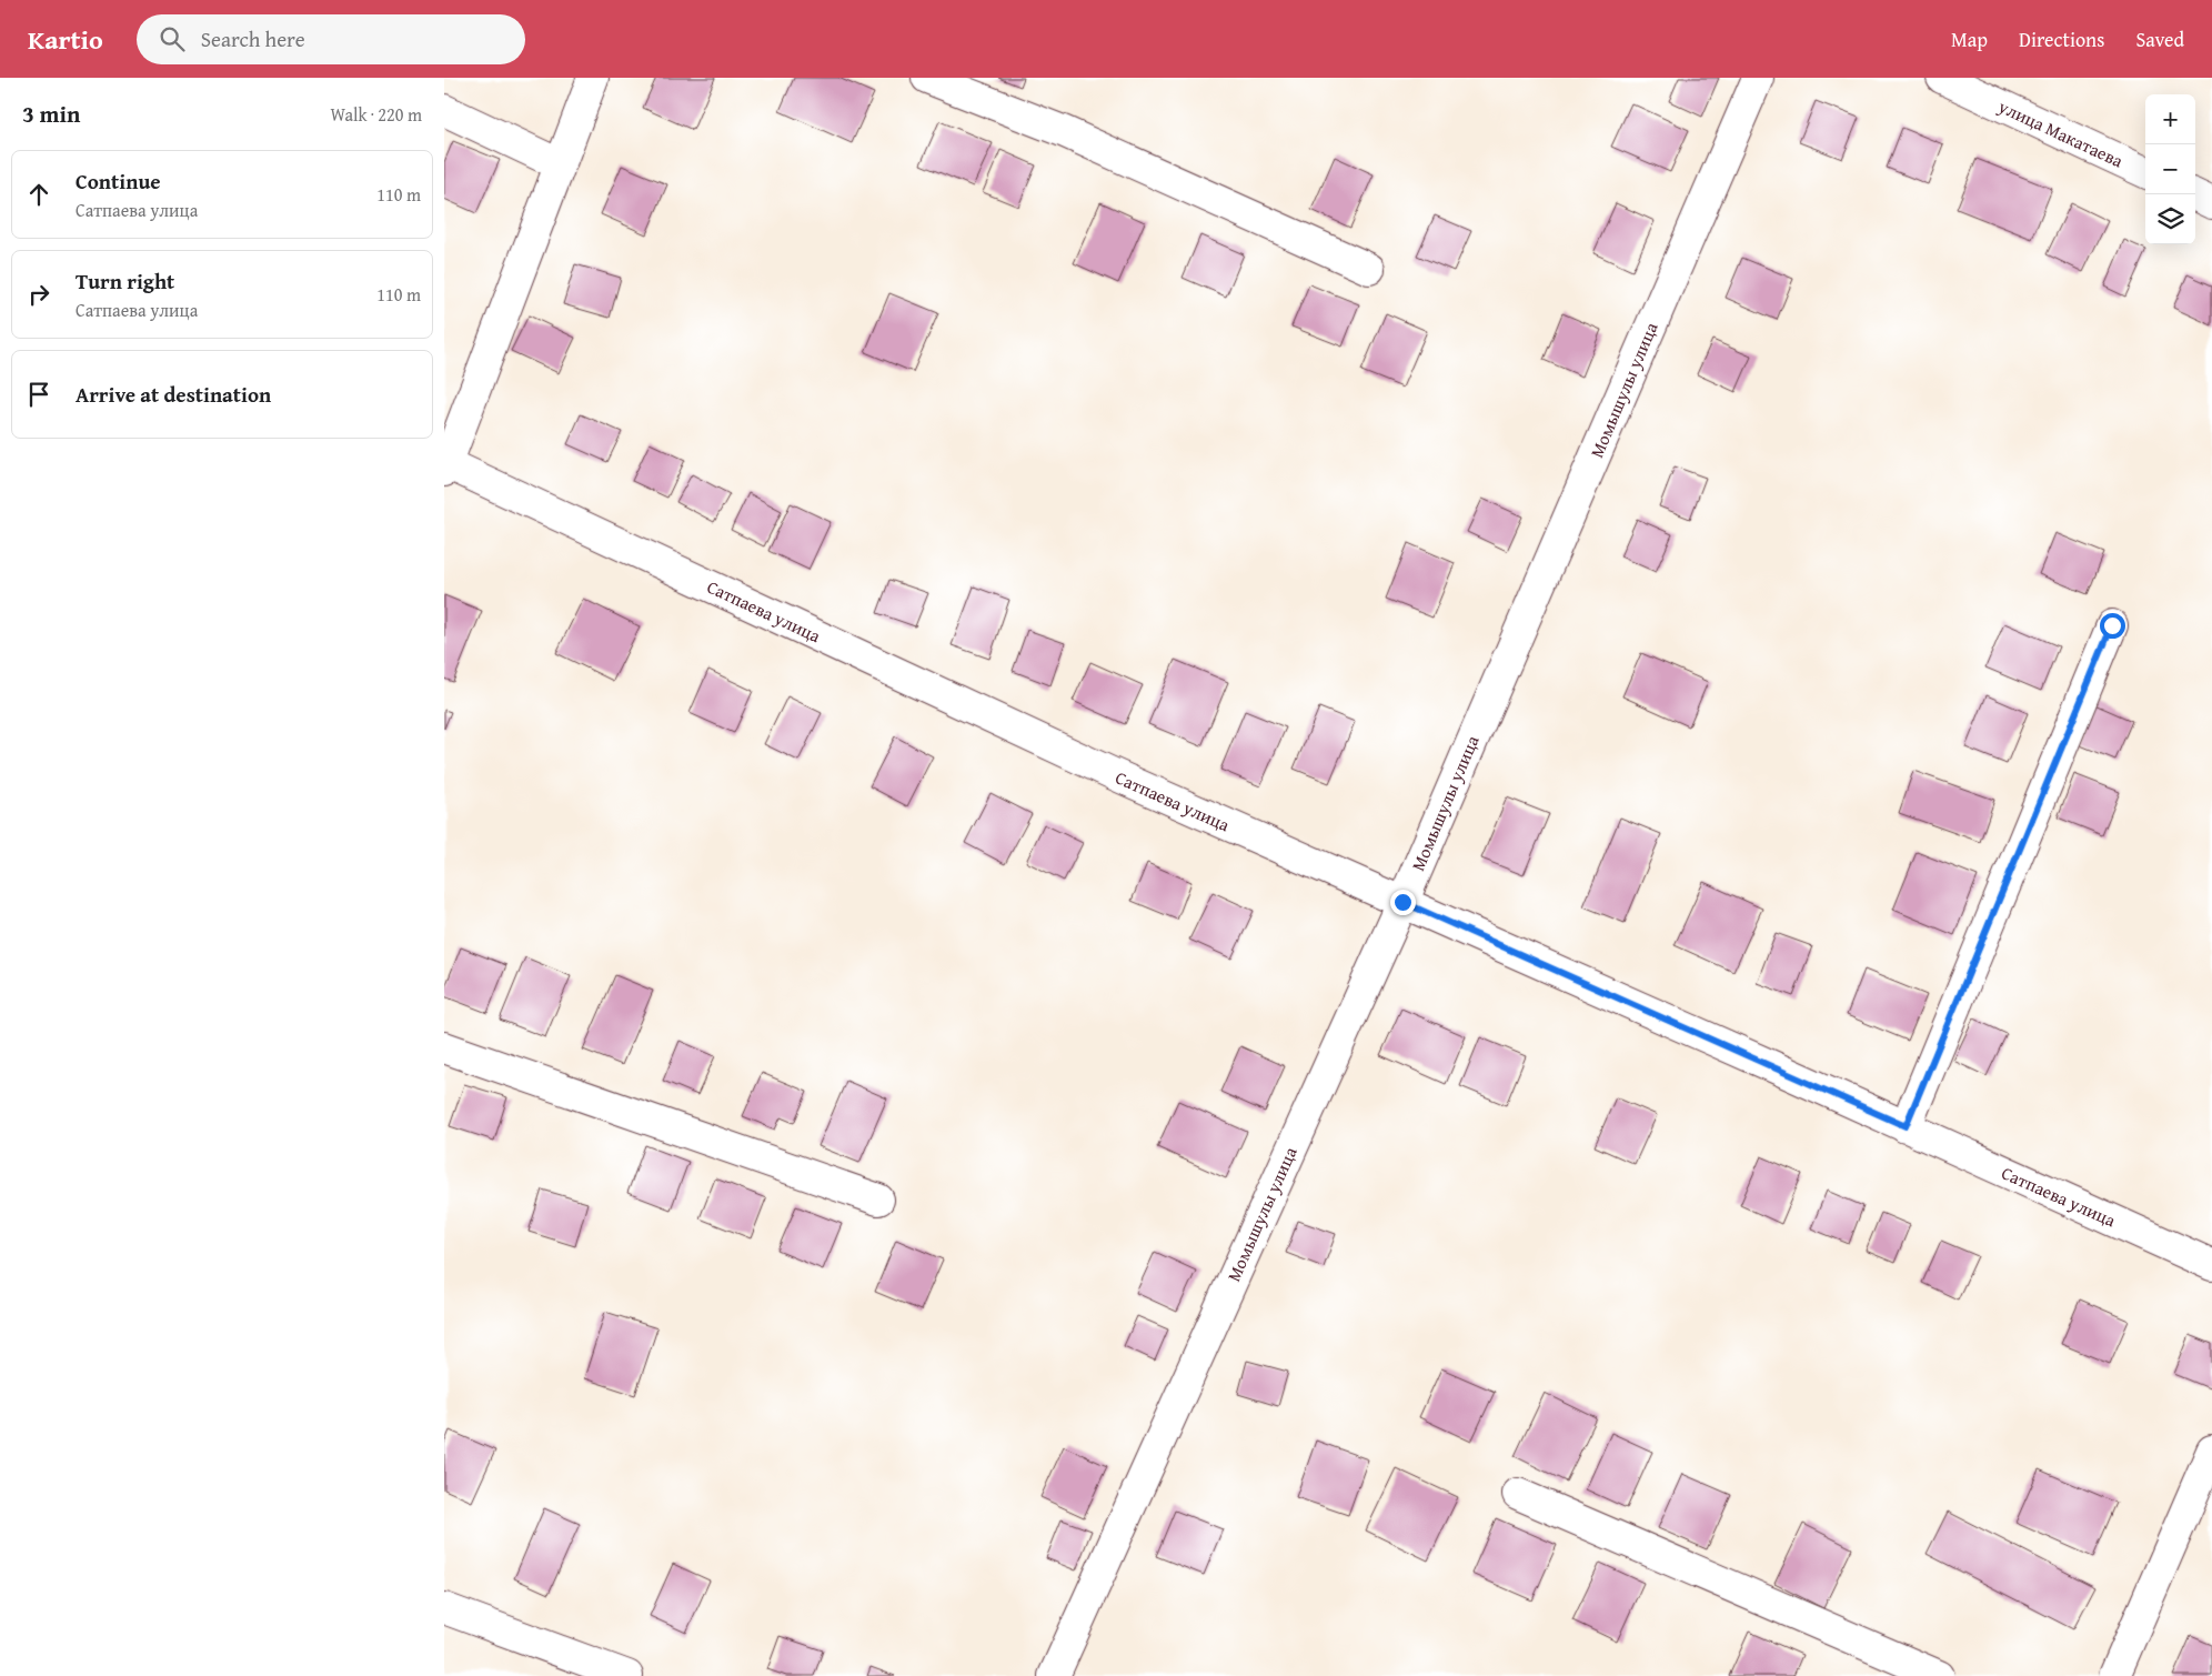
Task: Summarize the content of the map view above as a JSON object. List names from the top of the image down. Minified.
{"streets":{"street":["улица Макатаева","Момышулы улица","Сатпаева улица"]},"crossings":[["Момышулы улица","Сатпаева улица"]],"page":{"header":"Kartio","search":"Search here","nav":["Map","Directions","Saved"],"heading":["3 min","Walk · 220 m"],"map_buttons":["+","−"],"list":[["Continue","Сатпаева улица","110 m"],["Turn right","Сатпаева улица","110 m"],"Arrive at destination"]}}
